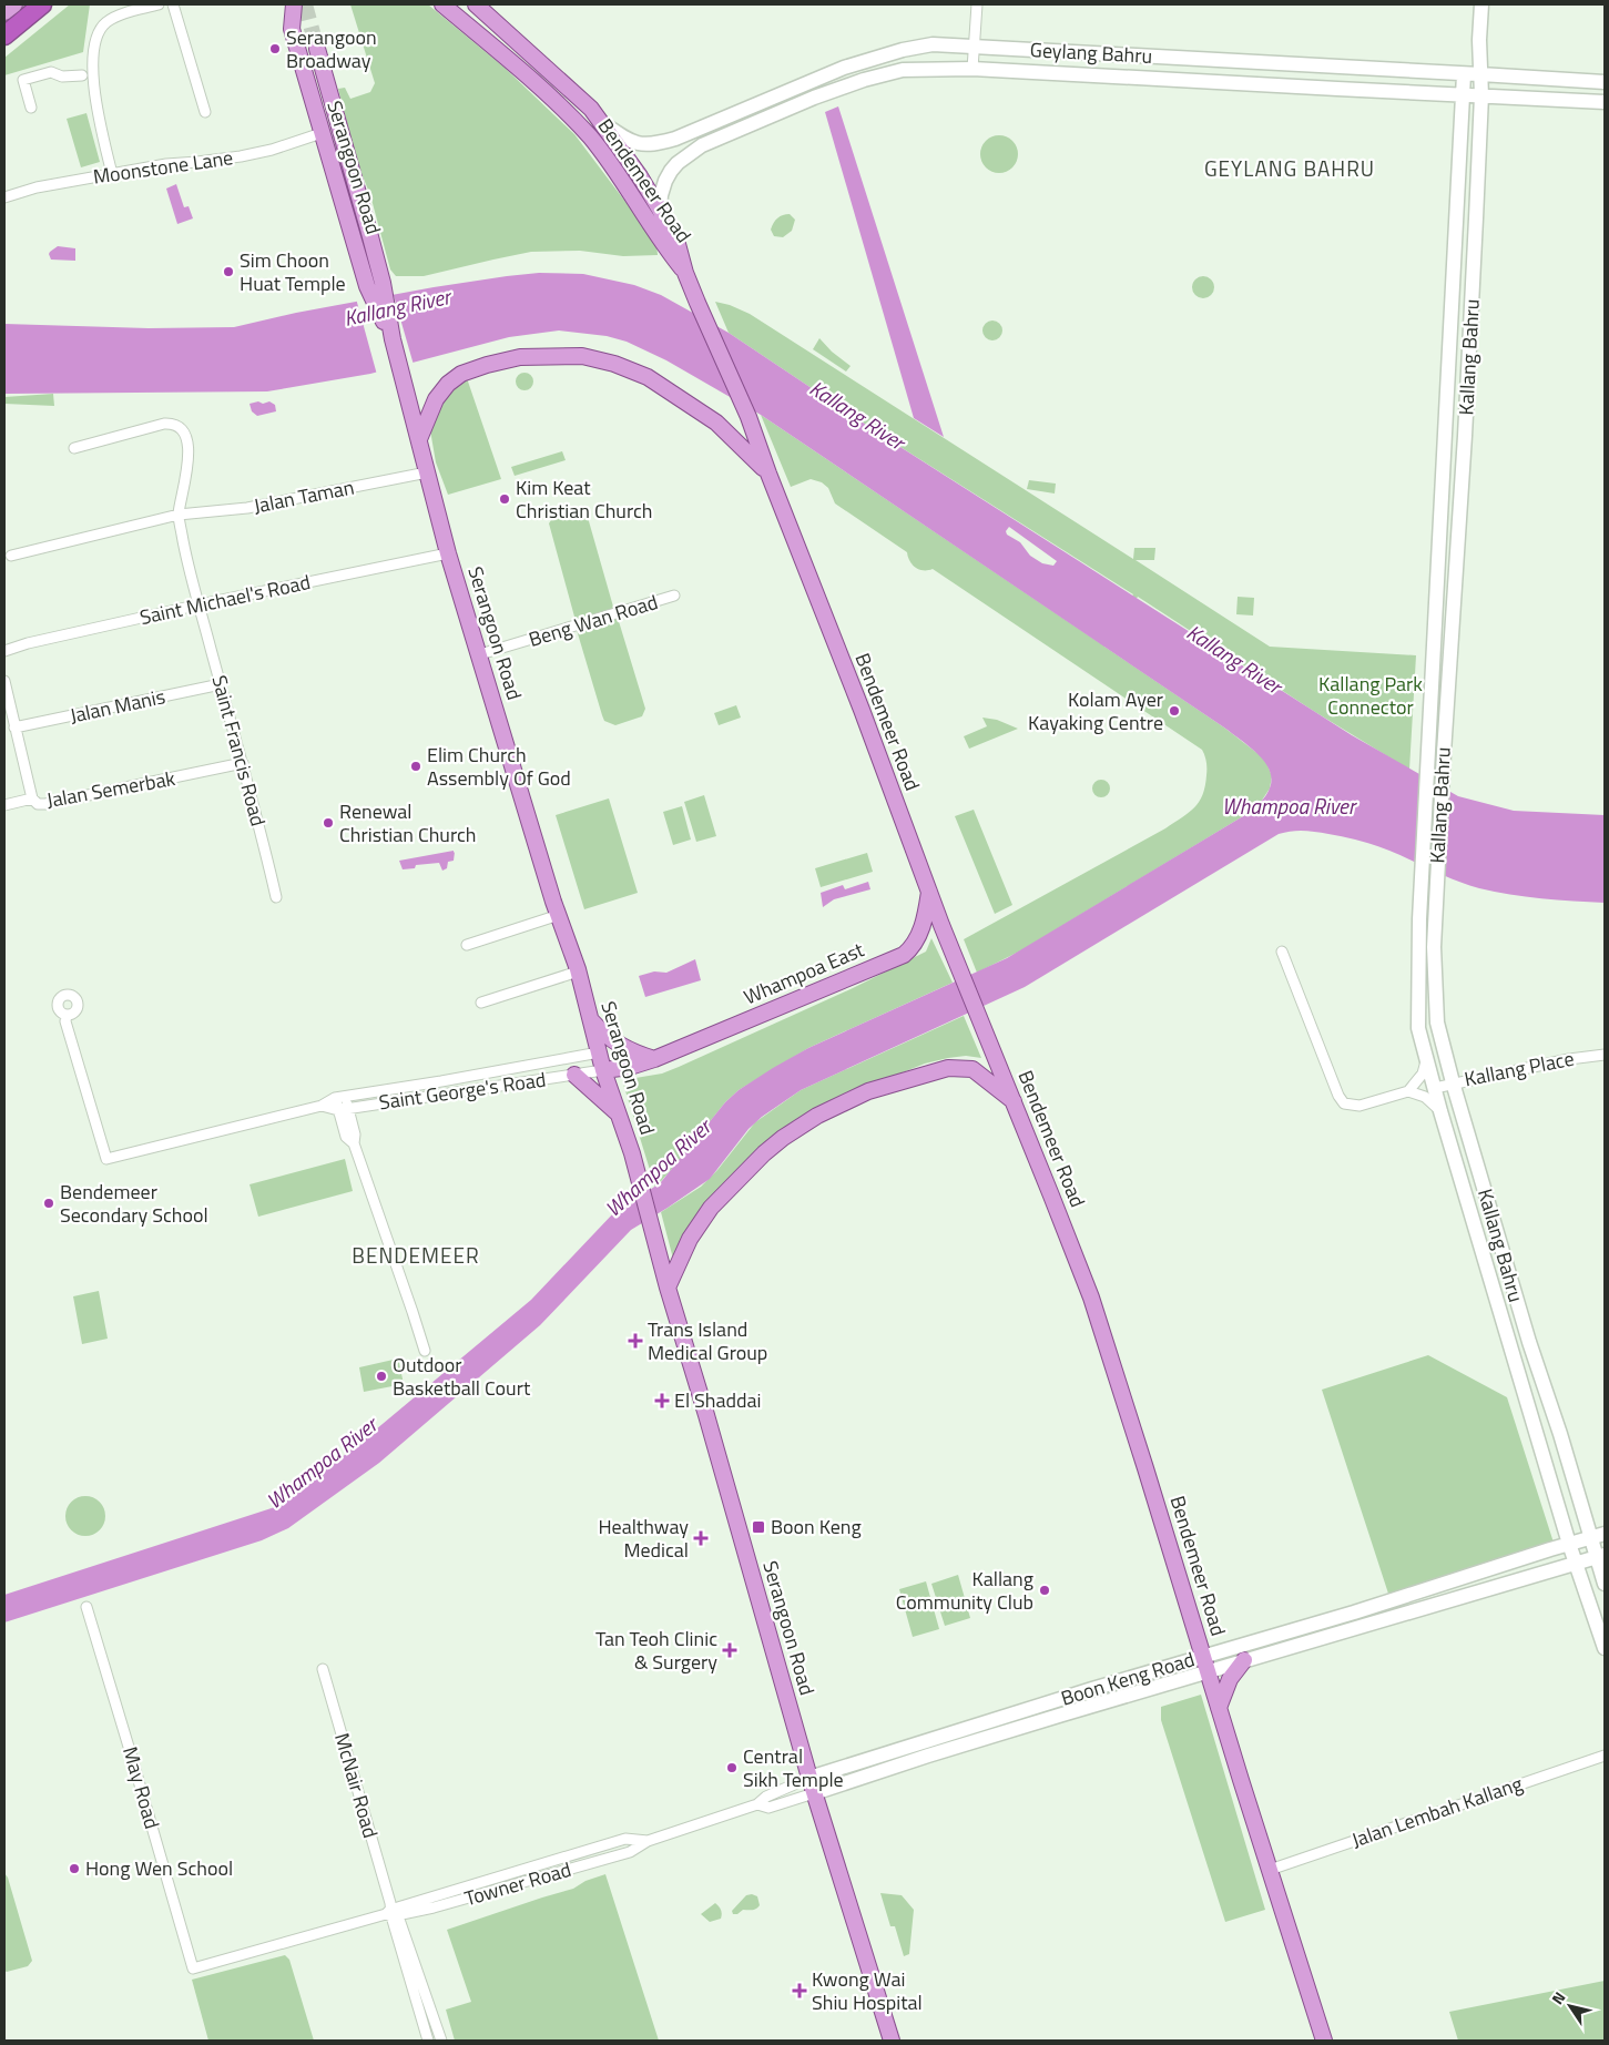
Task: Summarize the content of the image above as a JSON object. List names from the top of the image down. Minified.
{"streets":{"main road":["Geylang Bahru","Serangoon Road","Bendemeer Road","Kallang Bahru","Whampoa East","Boon Keng Road"],"street":["Moonstone Lane","Jalan Taman","Saint Michael's Road","Beng Wan Road","Jalan Manis","Saint Francis Road","Jalan Semerbak","Kallang Place","Saint George's Road","McNair Road","May Road","Jalan Lembah Kallang","Towner Road"]},"crossings":[["Geylang Bahru","Bendemeer Road"],["Geylang Bahru","Kallang Bahru"],["Moonstone Lane","Serangoon Road"],["Serangoon Road","Jalan Taman"],["Serangoon Road","Saint Michael's Road"],["Serangoon Road","Beng Wan Road"],["Serangoon Road","Whampoa East"],["Serangoon Road","Saint George's Road"],["Serangoon Road","Boon Keng Road"],["Serangoon Road","Towner Road"],["Bendemeer Road","Whampoa East"],["Bendemeer Road","Boon Keng Road"],["Bendemeer Road","Jalan Lembah Kallang"],["Kallang Bahru","Kallang Place"],["Kallang Bahru","Boon Keng Road"],["Saint Michael's Road","Saint Francis Road"],["Jalan Manis","Saint Francis Road"],["Jalan Manis","Jalan Semerbak"],["Saint Francis Road","Jalan Semerbak"],["Whampoa East","Saint George's Road"],["Boon Keng Road","Towner Road"],["McNair Road","Towner Road"],["May Road","Towner Road"]],"districts":["GEYLANG BAHRU","BENDEMEER"],"water":["Kallang River","Whampoa River"],"parks":["Kallang Park Connector"],"places":{"other":["Serangoon Broadway","Sim Choon Huat Temple","Kim Keat Christian Church","Kolam Ayer Kayaking Centre","Elim Church Assembly Of God","Renewal Christian Church","Bendemeer Secondary School","Outdoor Basketball Court","Kallang Community Club","Central Sikh Temple","Hong Wen School"],"health":["Trans Island Medical Group","El Shaddai","Healthway Medical","Tan Teoh Clinic & Surgery","Kwong Wai Shiu Hospital"],"transit":["Boon Keng"]},"north":"top left"}
